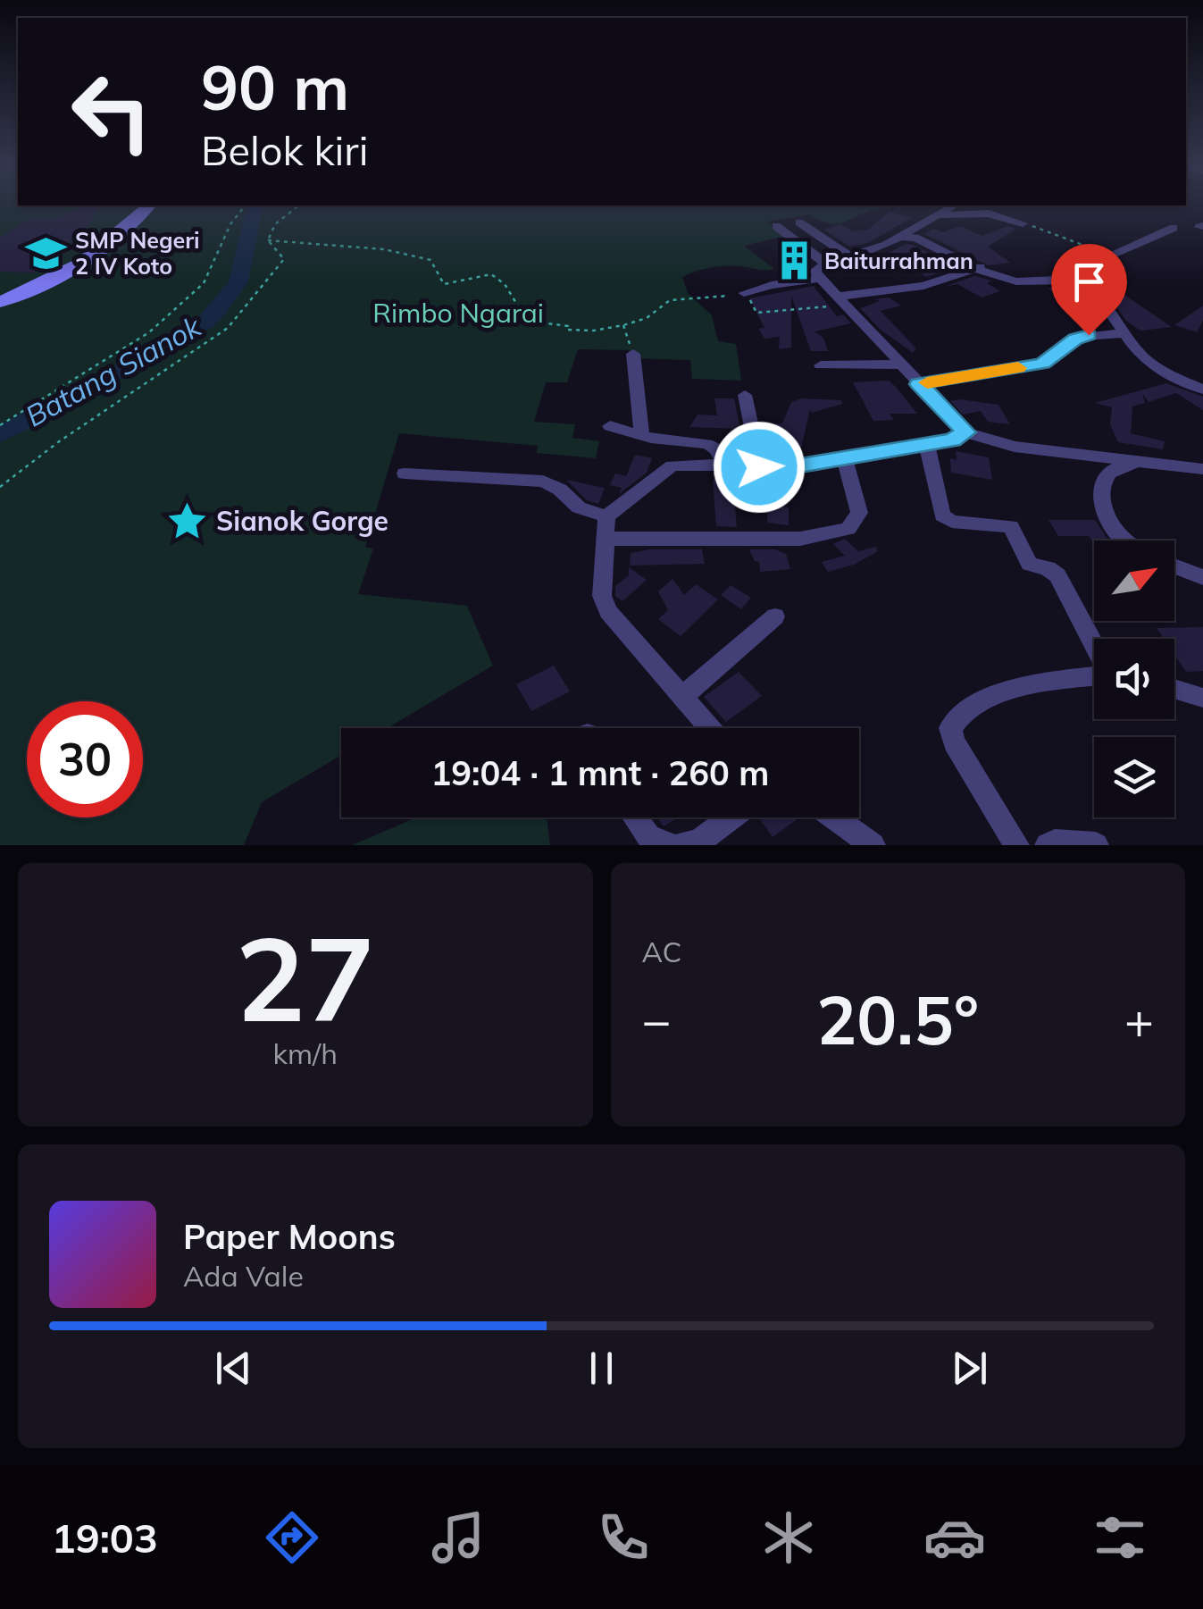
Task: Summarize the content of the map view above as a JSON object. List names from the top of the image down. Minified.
{"water":["Batang Sianok"],"parks":["Rimbo Ngarai"],"places":{"school or university":["SMP Negeri 2 IV Koto"],"building":["Baiturrahman"],"place":["Sianok Gorge"]},"north":"top right","page":{"turn":["90 m","Belok kiri"],"limit":"30","trip":"19:04 · 1 mnt · 260 m","tile":[["27","km/h"],"AC"],"heat":["−","20.5°","+"],"song":["Paper Moons","Ada Vale"],"tabs":"19:03"}}
